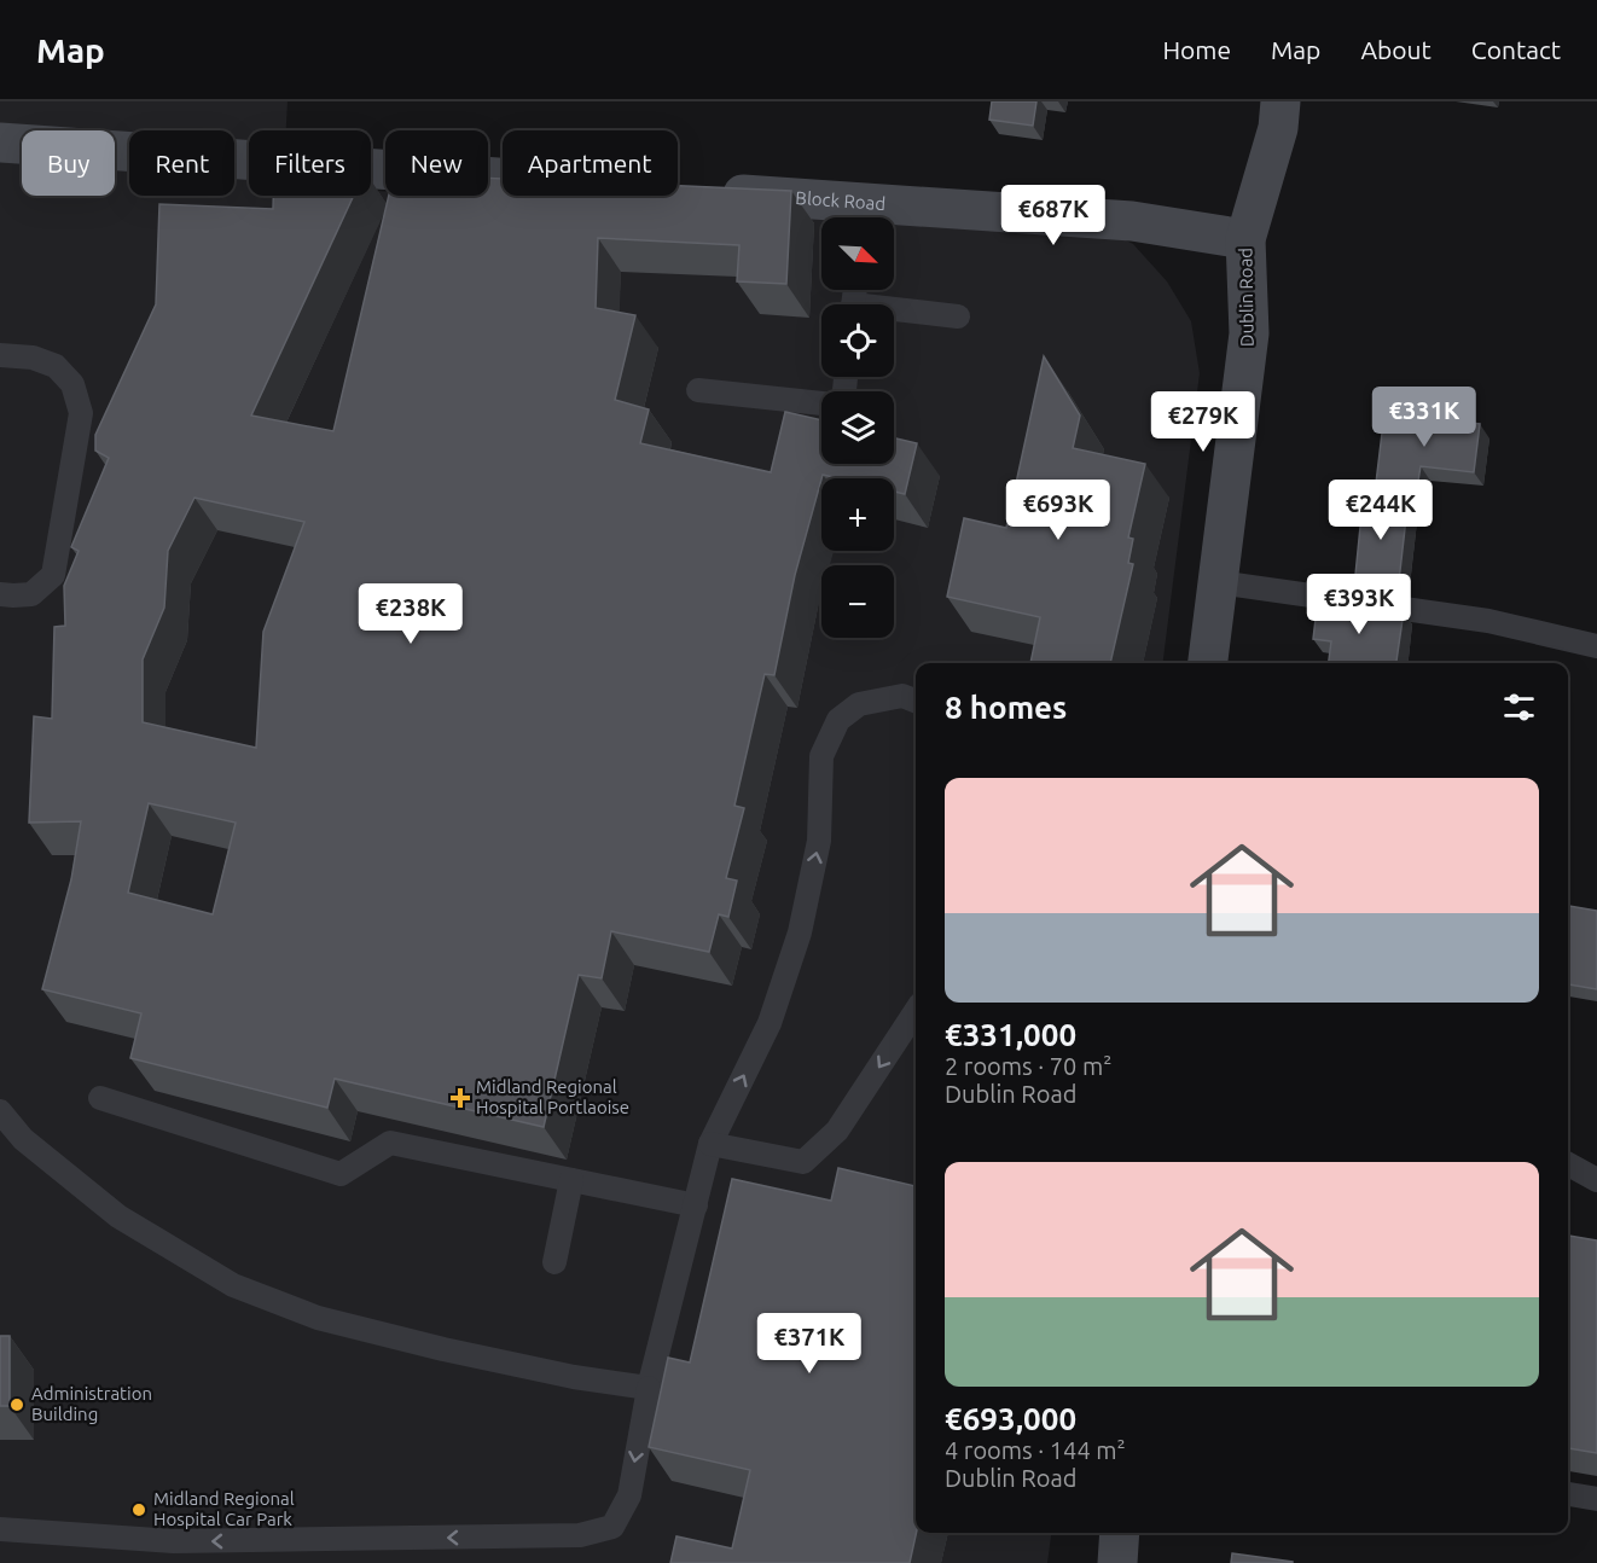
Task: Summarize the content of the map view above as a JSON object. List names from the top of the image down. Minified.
{"streets":{"street":["Block Road","Dublin Road"]},"crossings":[["Block Road","Dublin Road"]],"places":{"health":["Midland Regional Hospital Portlaoise"],"other":["Administration Building","Midland Regional Hospital Car Park"]},"north":"bottom right","page":{"header":"Map","nav":["Home","Map","About","Contact"],"chip":["Buy","Rent","Filters","New","Apartment"],"price":["€687K","€331K","€279K","€693K","€244K","€393K","€238K","€371K"],"map_buttons":["+","−"],"heading":"8 homes","list":[{"name":"€331,000","note":"2 rooms · 70 m² · Dublin Road"},{"name":"€693,000","note":"4 rooms · 144 m² · Dublin Road"}]}}
